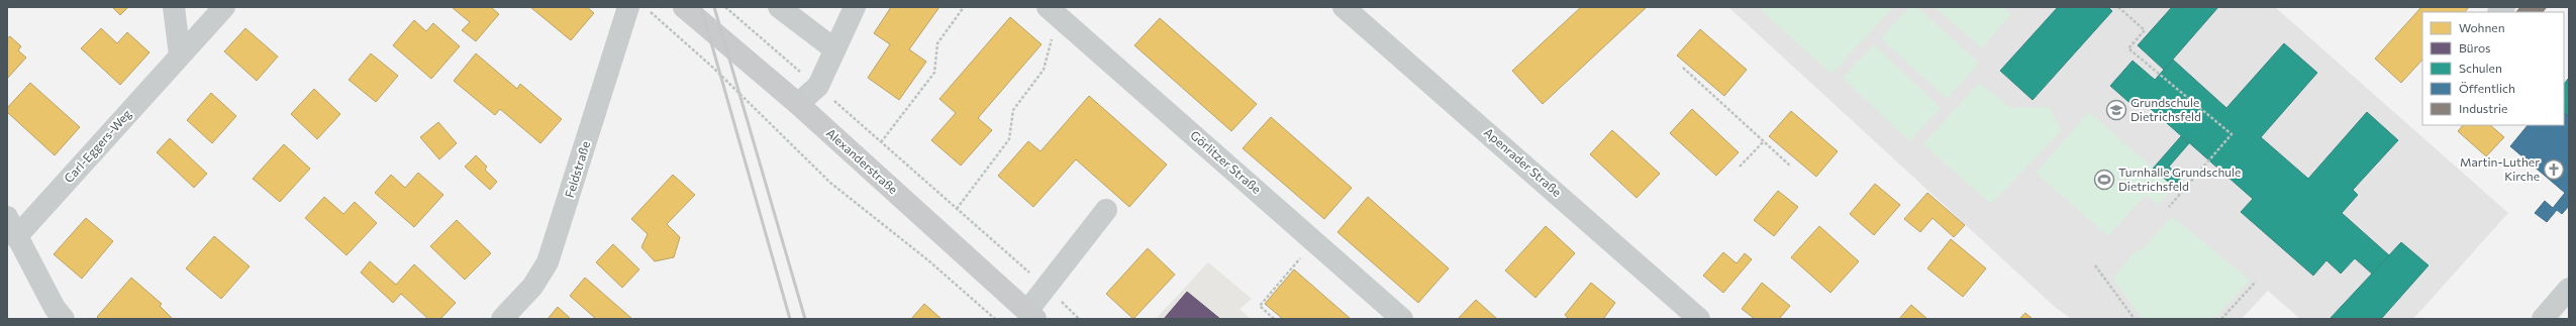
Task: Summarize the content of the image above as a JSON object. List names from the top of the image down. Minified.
{"streets":{"main road":["Alexanderstraße"],"street":["Carl-Eggers-Weg","Görlitzer Straße","Apenrader Straße","Feldstraße"]},"places":{"school or university":["Grundschule Dietrichsfeld"],"church":["Martin-Luther Kirche"],"sports":["Turnhalle Grundschule Dietrichsfeld"]},"legend":["Wohnen","Büros","Schulen","Öffentlich","Industrie"]}
